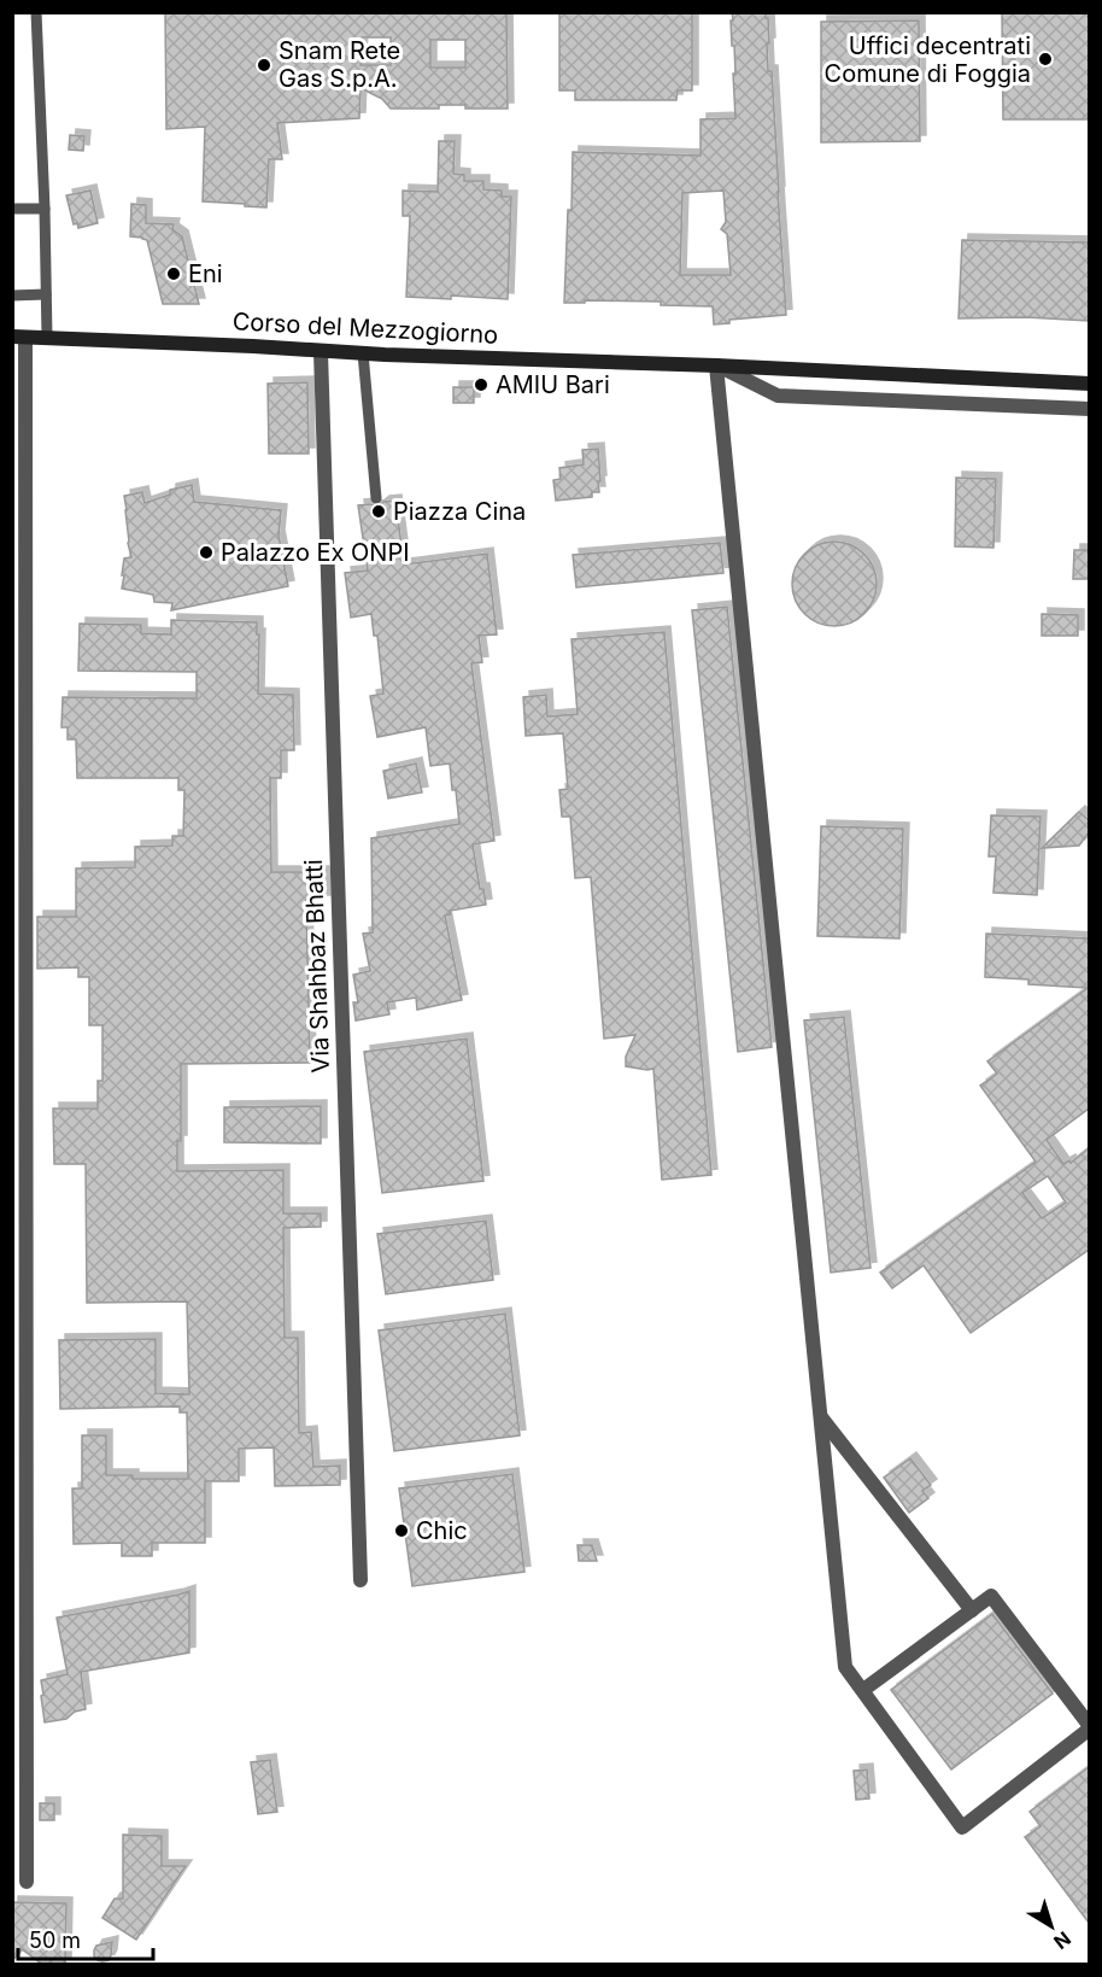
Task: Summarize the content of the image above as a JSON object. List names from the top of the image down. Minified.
{"streets":{"main road":["Corso del Mezzogiorno"],"street":["Via Shahbaz Bhatti"]},"crossings":[["Corso del Mezzogiorno","Via Shahbaz Bhatti"]],"places":["Uffici decentrati Comune di Foggia","Snam Rete Gas S.p.A.","Eni","AMIU Bari","Piazza Cina","Palazzo Ex ONPI","Chic"],"scale_bar":"50 m","north":"bottom right"}
